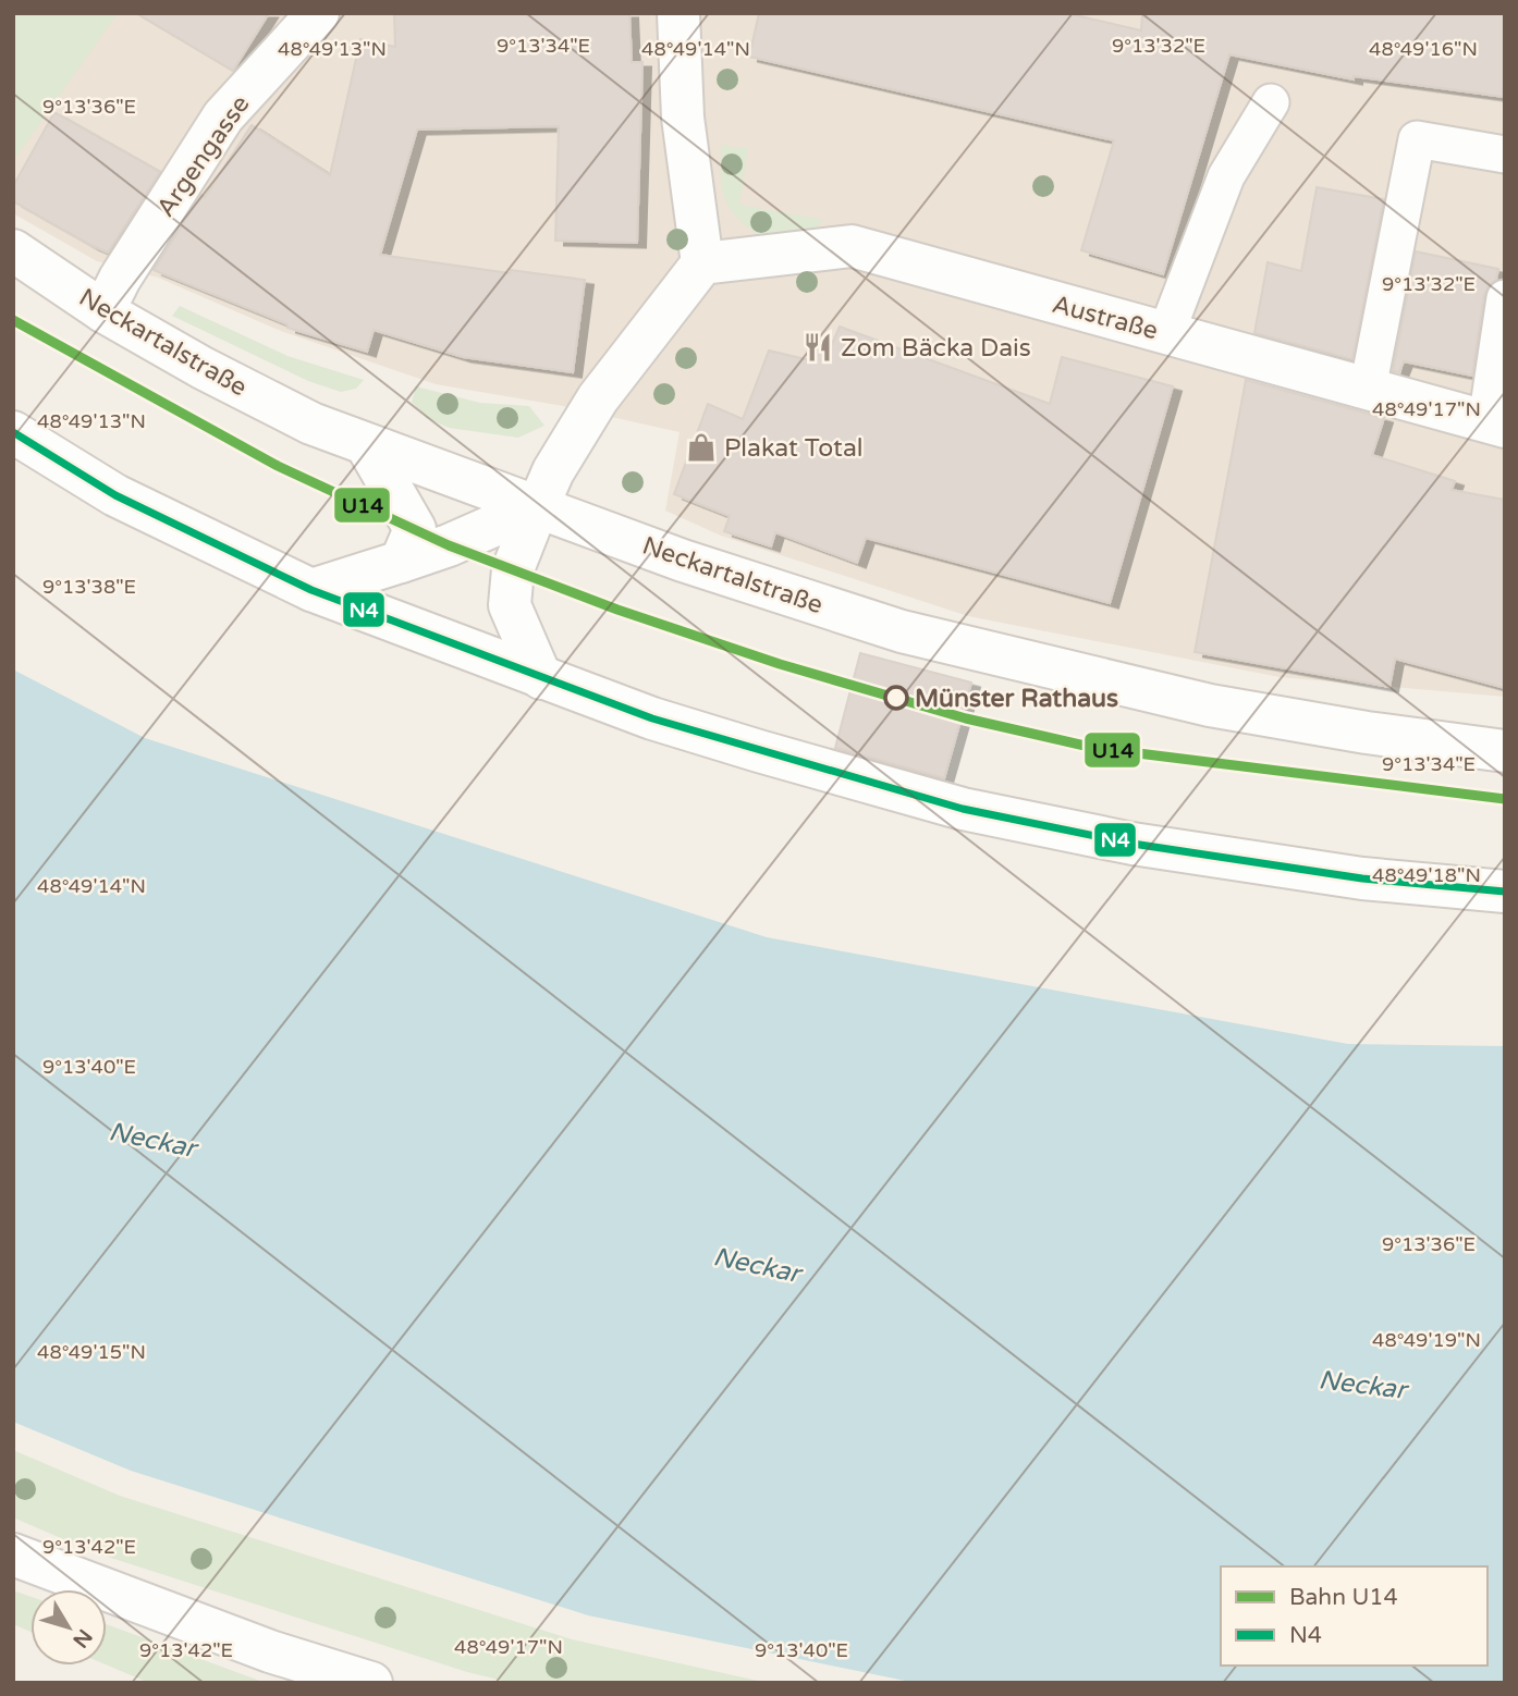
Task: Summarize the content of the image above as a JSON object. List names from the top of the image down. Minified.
{"streets":{"main road":["Argengasse","Austraße","Neckartalstraße"]},"crossings":[["Argengasse","Neckartalstraße"]],"water":["Neckar"],"places":{"restaurant":["Zom Bäcka Dais"],"shop":["Plakat Total"],"other":["Münster Rathaus"]},"lines":["rail line U14","transit line N4"],"legend":["Bahn U14","N4"],"north":"bottom right","coordinates":["9°13'34\"E","9°13'32\"E","48°49'13\"N","48°49'14\"N","48°49'16\"N","9°13'36\"E","48°49'17\"N","9°13'38\"E","48°49'18\"N","9°13'40\"E","48°49'19\"N","48°49'15\"N","9°13'42\"E"]}
